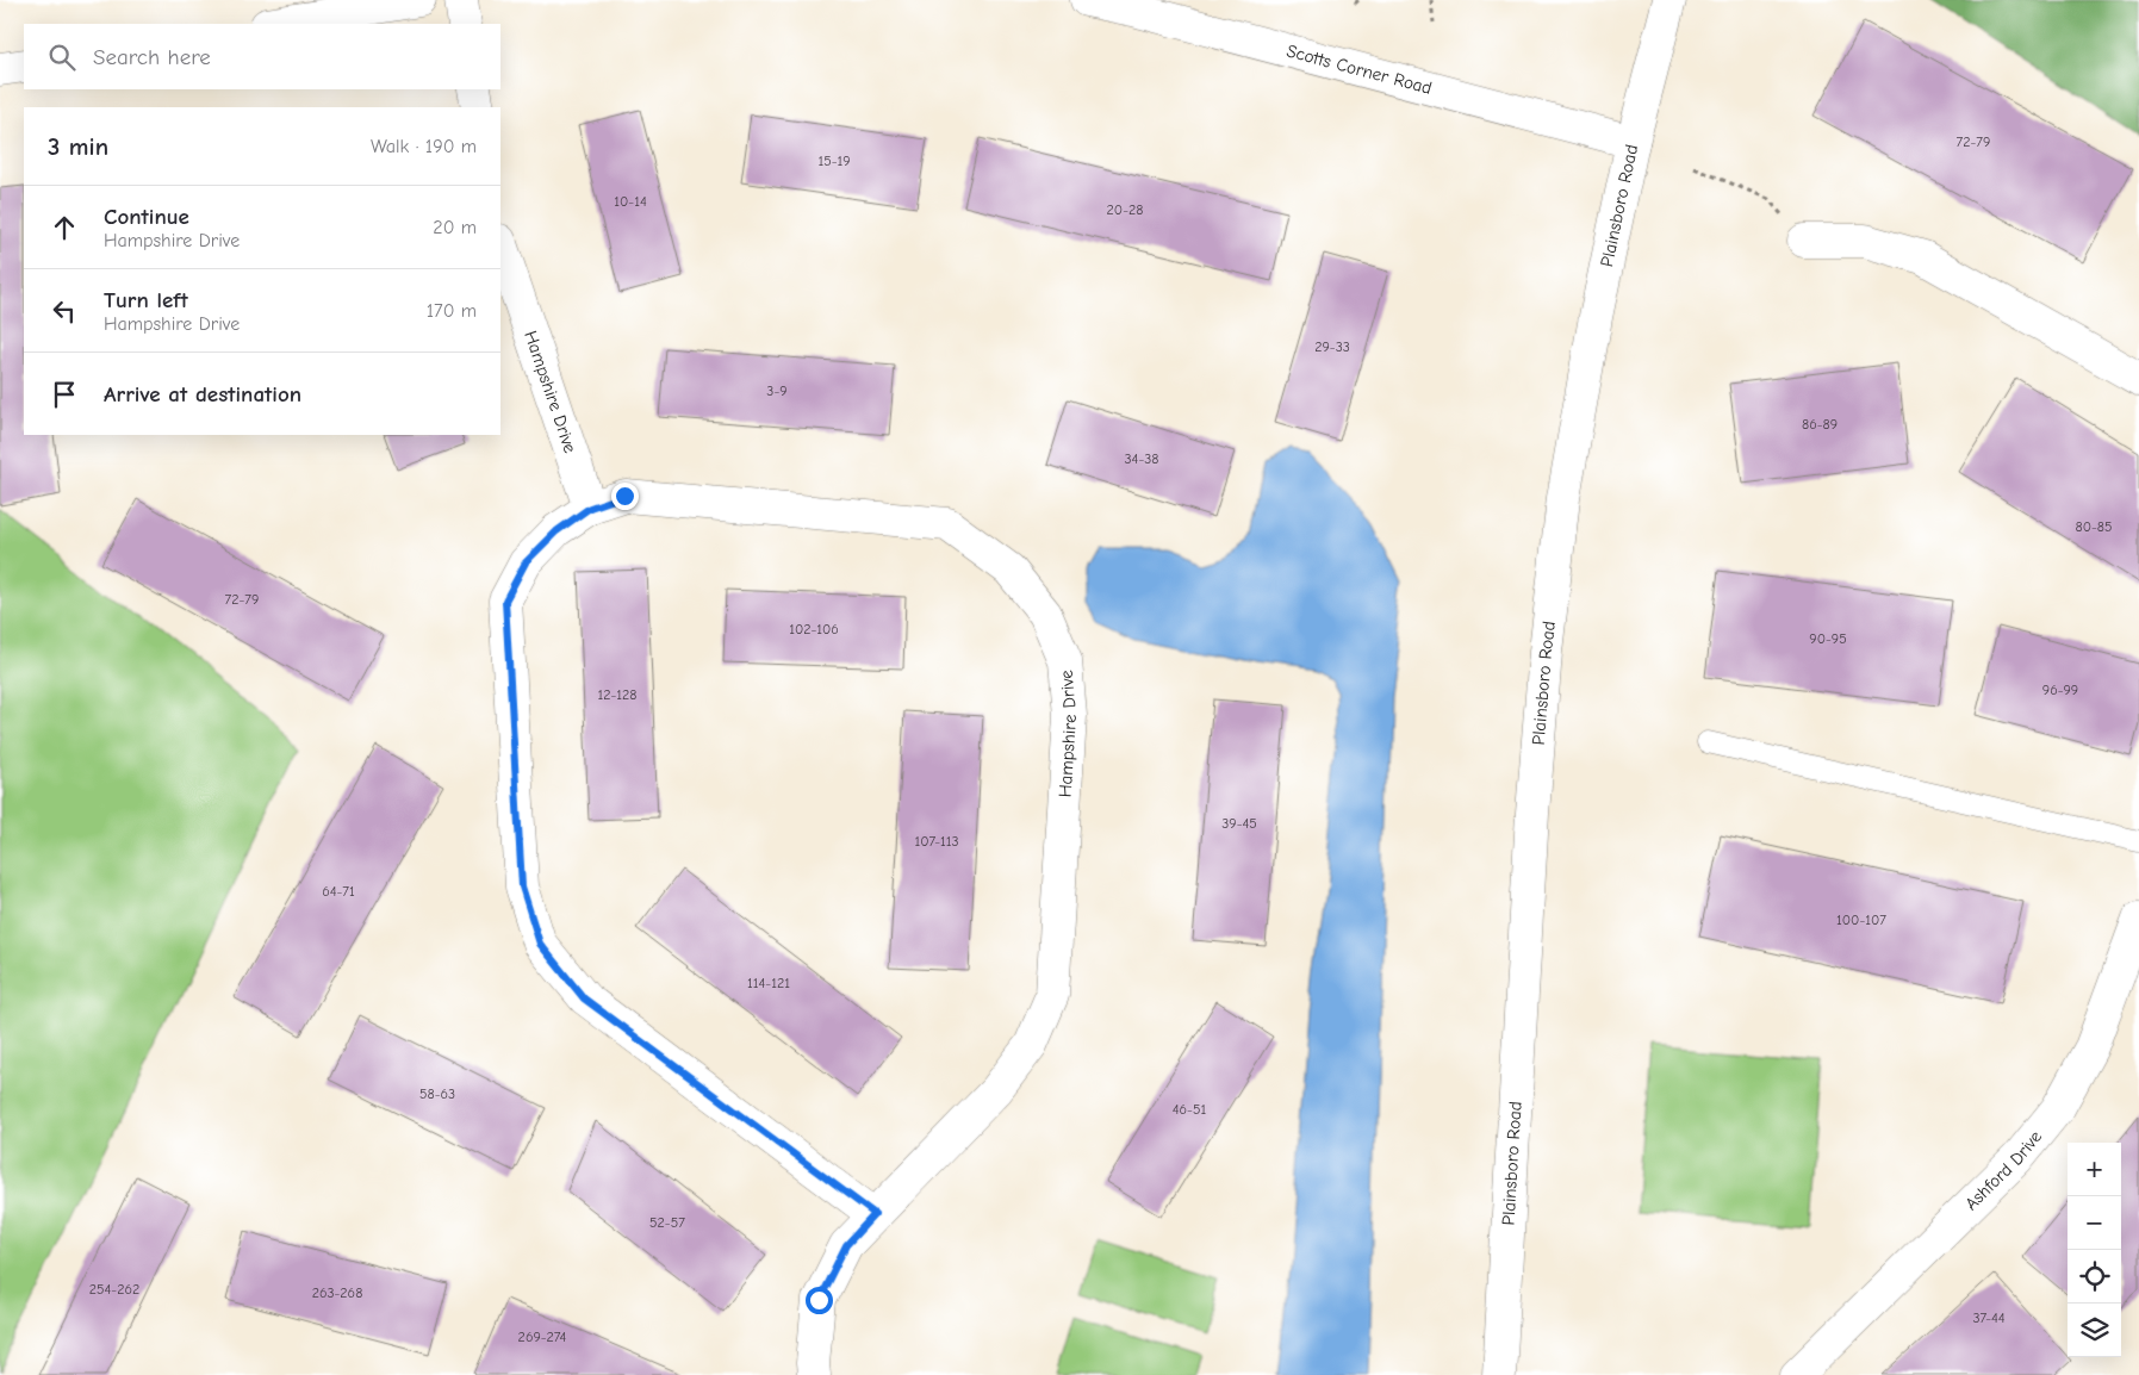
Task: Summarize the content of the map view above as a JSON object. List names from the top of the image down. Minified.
{"streets":{"street":["Scotts Corner Road","Plainsboro Road","Hampshire Drive","Ashford Drive"]},"crossings":[["Scotts Corner Road","Plainsboro Road"]],"house_numbers":["72-79","15-19","10-14","20-28","29-33","3-9","86-89","34-38","80-85","72-79","102-106","90-95","96-99","12-128","39-45","107-113","64-71","100-107","114-121","58-63","46-51","52-57","254-262","263-268","37-44","269-274"],"page":{"search":"Search here","heading":["3 min","Walk · 190 m"],"list":[["Continue","Hampshire Drive","20 m"],["Turn left","Hampshire Drive","170 m"],"Arrive at destination"],"map_buttons":["+","−"]}}
